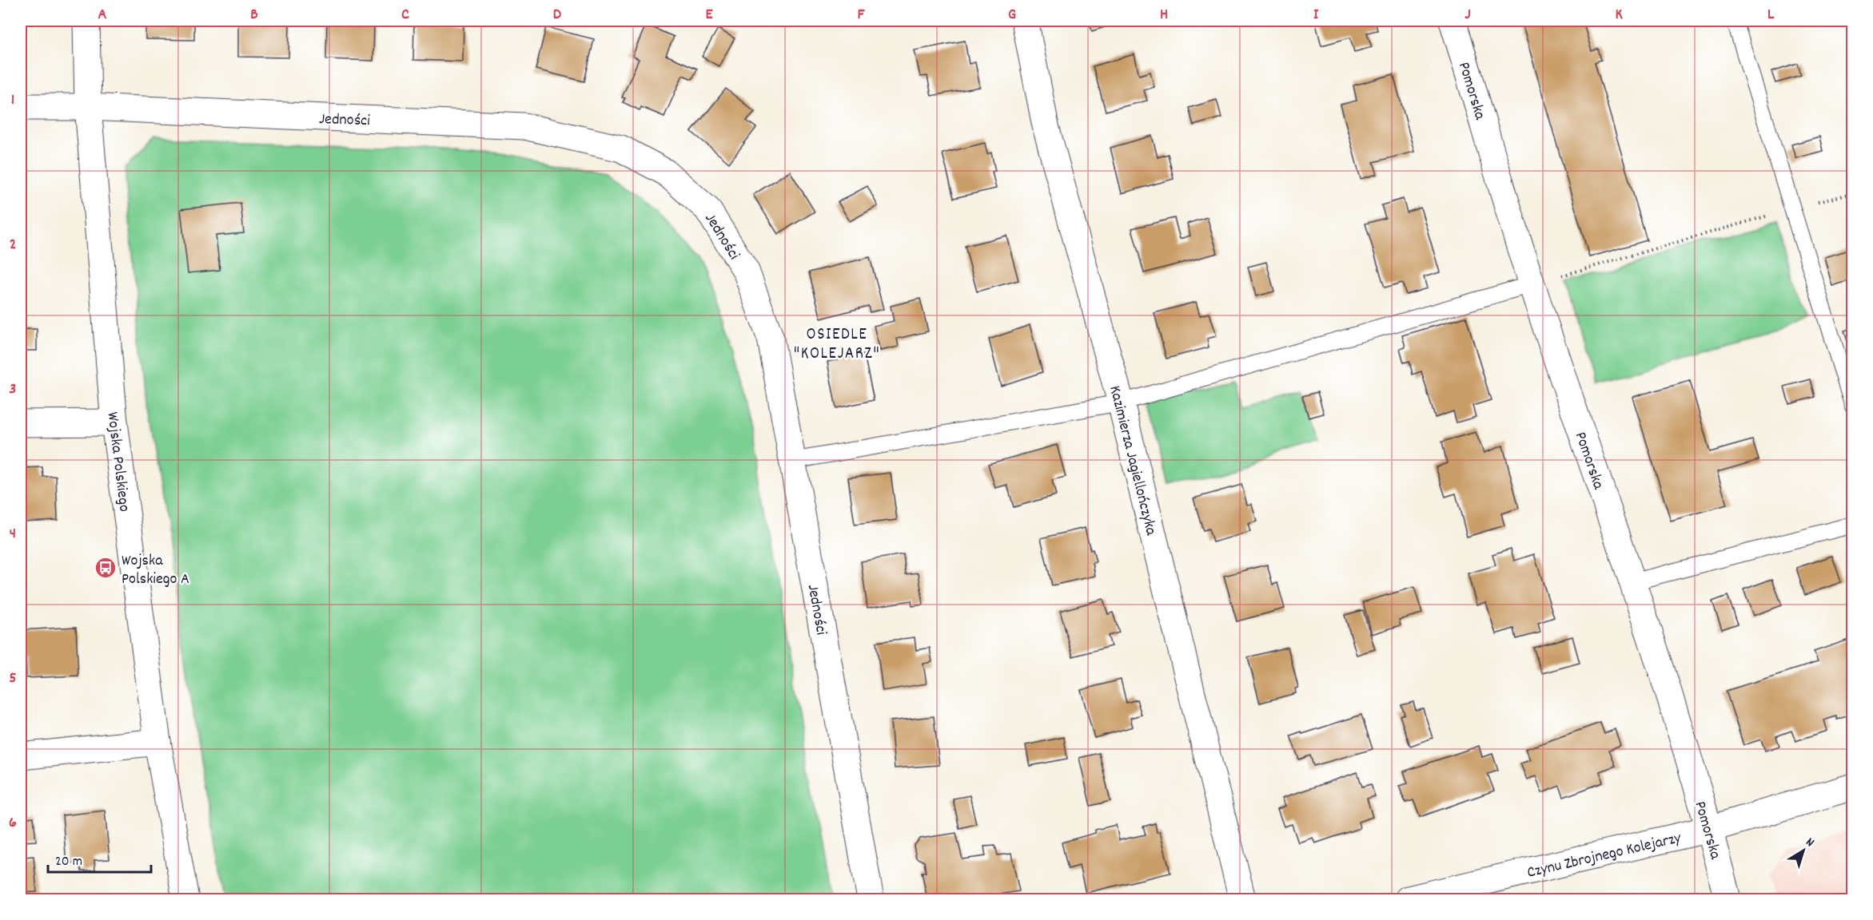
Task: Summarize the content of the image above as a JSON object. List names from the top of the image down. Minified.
{"streets":{"street":["Pomorska","Jedności","Kazimierza Jagiellończyka","Wojska Polskiego","Czynu Zbrojnego Kolejarzy"]},"crossings":[["Pomorska","Czynu Zbrojnego Kolejarzy"],["Jedności","Wojska Polskiego"]],"districts":["OSIEDLE \"KOLEJARZ\""],"places":{"bus stop":["Wojska Polskiego A"]},"scale_bar":"20 m","north":"top right","grid":{"columns":["A","B","C","D","E","F","G","H","I","J","K","L"],"rows":["1","2","3","4","5","6"]}}
